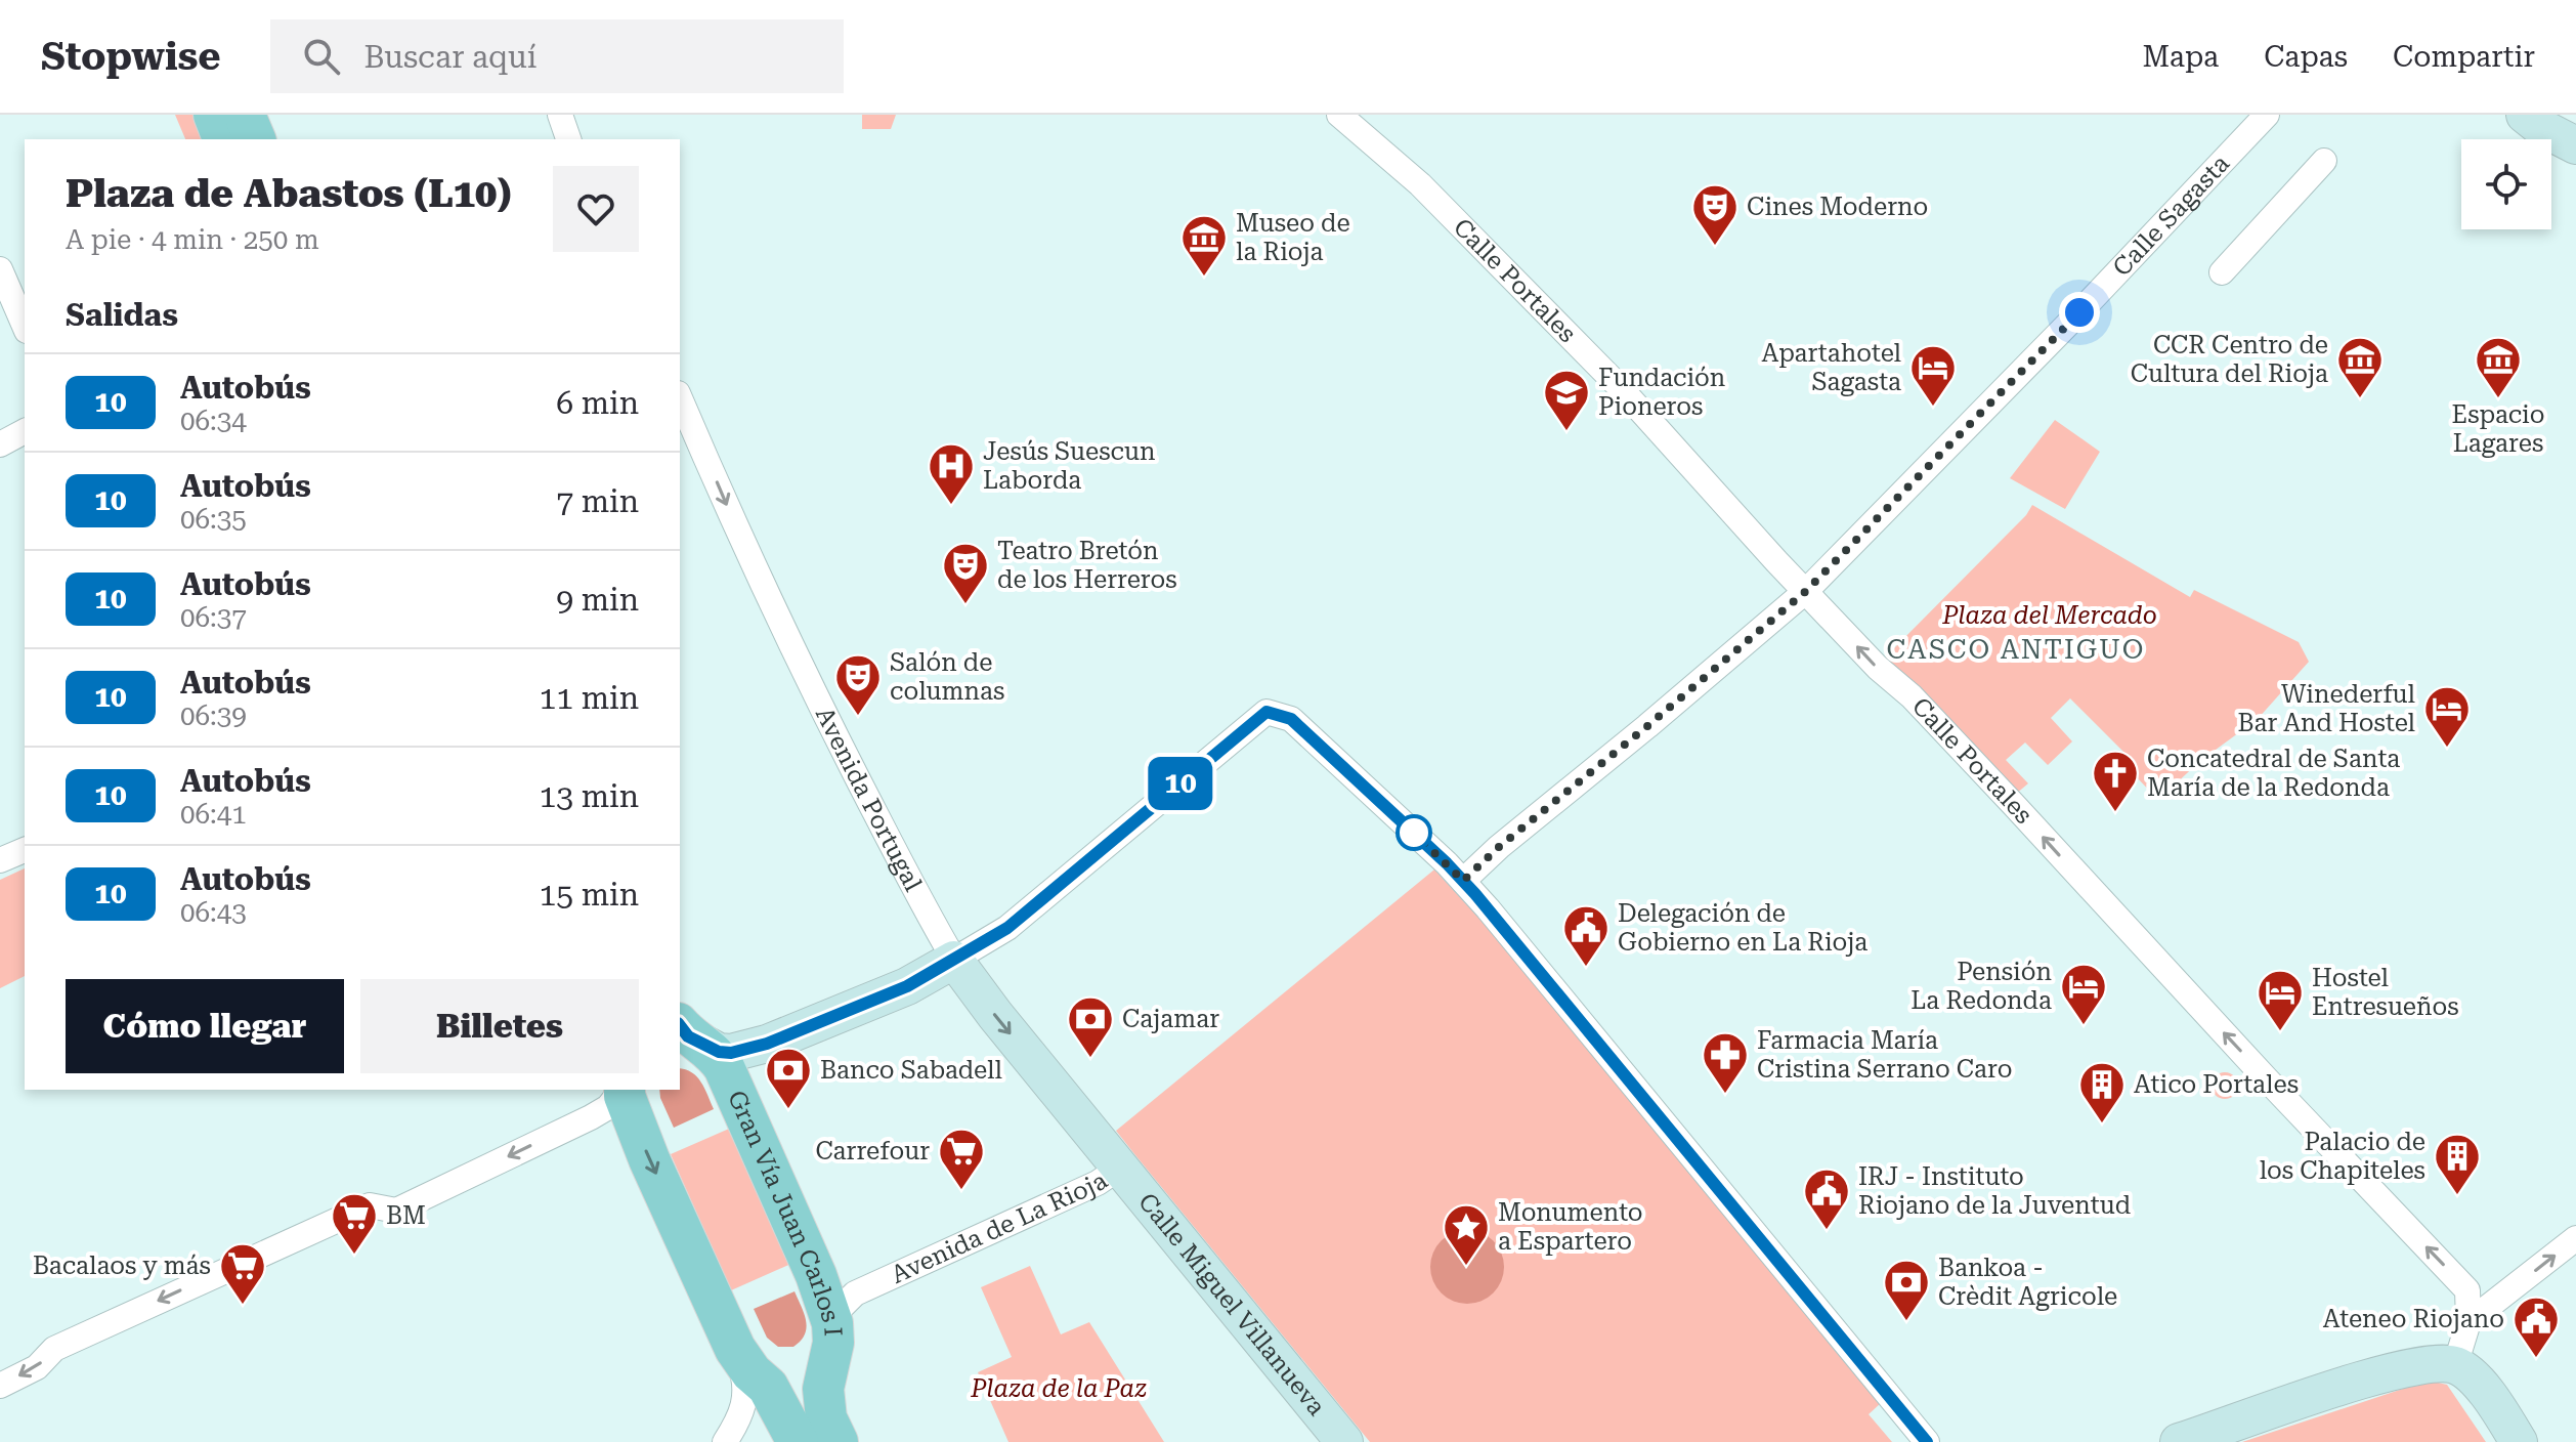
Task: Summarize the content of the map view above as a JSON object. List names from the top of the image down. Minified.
{"streets":{"main road":["Avenida Portugal","Gran Vía Juan Carlos I","Calle Miguel Villanueva"],"street":["Calle Sagasta","Calle Portales","Avenida de La Rioja"]},"crossings":[["Calle Sagasta","Calle Portales"],["Avenida Portugal","Avenida de La Rioja"],["Avenida Portugal","Calle Miguel Villanueva"],["Gran Vía Juan Carlos I","Avenida de La Rioja"],["Avenida de La Rioja","Calle Miguel Villanueva"]],"one_way":["Calle Portales","Avenida Portugal"],"districts":["CASCO ANTIGUO"],"parks":["Plaza del Mercado","Plaza de la Paz"],"places":{"theatre":["Cines Moderno","Teatro Bretón de los Herreros","Salón de columnas"],"museum":["Museo de la Rioja","CCR Centro de Cultura del Rioja","Espacio Lagares"],"hotel":["Apartahotel Sagasta","Winederful Bar And Hostel","Pensión La Redonda","Hostel Entresueños"],"school or university":["Fundación Pioneros"],"hospital":["Jesús Suescun Laborda"],"church":["Concatedral de Santa María de la Redonda"],"public building":["Delegación de Gobierno en La Rioja","IRJ - Instituto Riojano de la Juventud","Ateneo Riojano"],"bank":["Cajamar","Banco Sabadell","Bankoa - Crèdit Agricole"],"pharmacy":["Farmacia María Cristina Serrano Caro"],"building":["Atico Portales","Palacio de los Chapiteles"],"supermarket":["Carrefour","BM","Bacalaos y más"],"place":["Monumento a Espartero"]},"lines":["bus line 10"],"page":{"header":"Stopwise","search":"Buscar aquí","nav":["Mapa","Capas","Compartir"],"on_map":"10","heading":[["Plaza de Abastos (L10)","A pie · 4 min · 250 m"],"Salidas"],"list":[{"mark":"10","name":"Autobús","note":"06:34","value":"6 min"},{"mark":"10","name":"Autobús","note":"06:35","value":"7 min"},{"mark":"10","name":"Autobús","note":"06:37","value":"9 min"},{"mark":"10","name":"Autobús","note":"06:39","value":"11 min"},{"mark":"10","name":"Autobús","note":"06:41","value":"13 min"},{"mark":"10","name":"Autobús","note":"06:43","value":"15 min"}],"buttons":["Cómo llegar","Billetes"]}}
